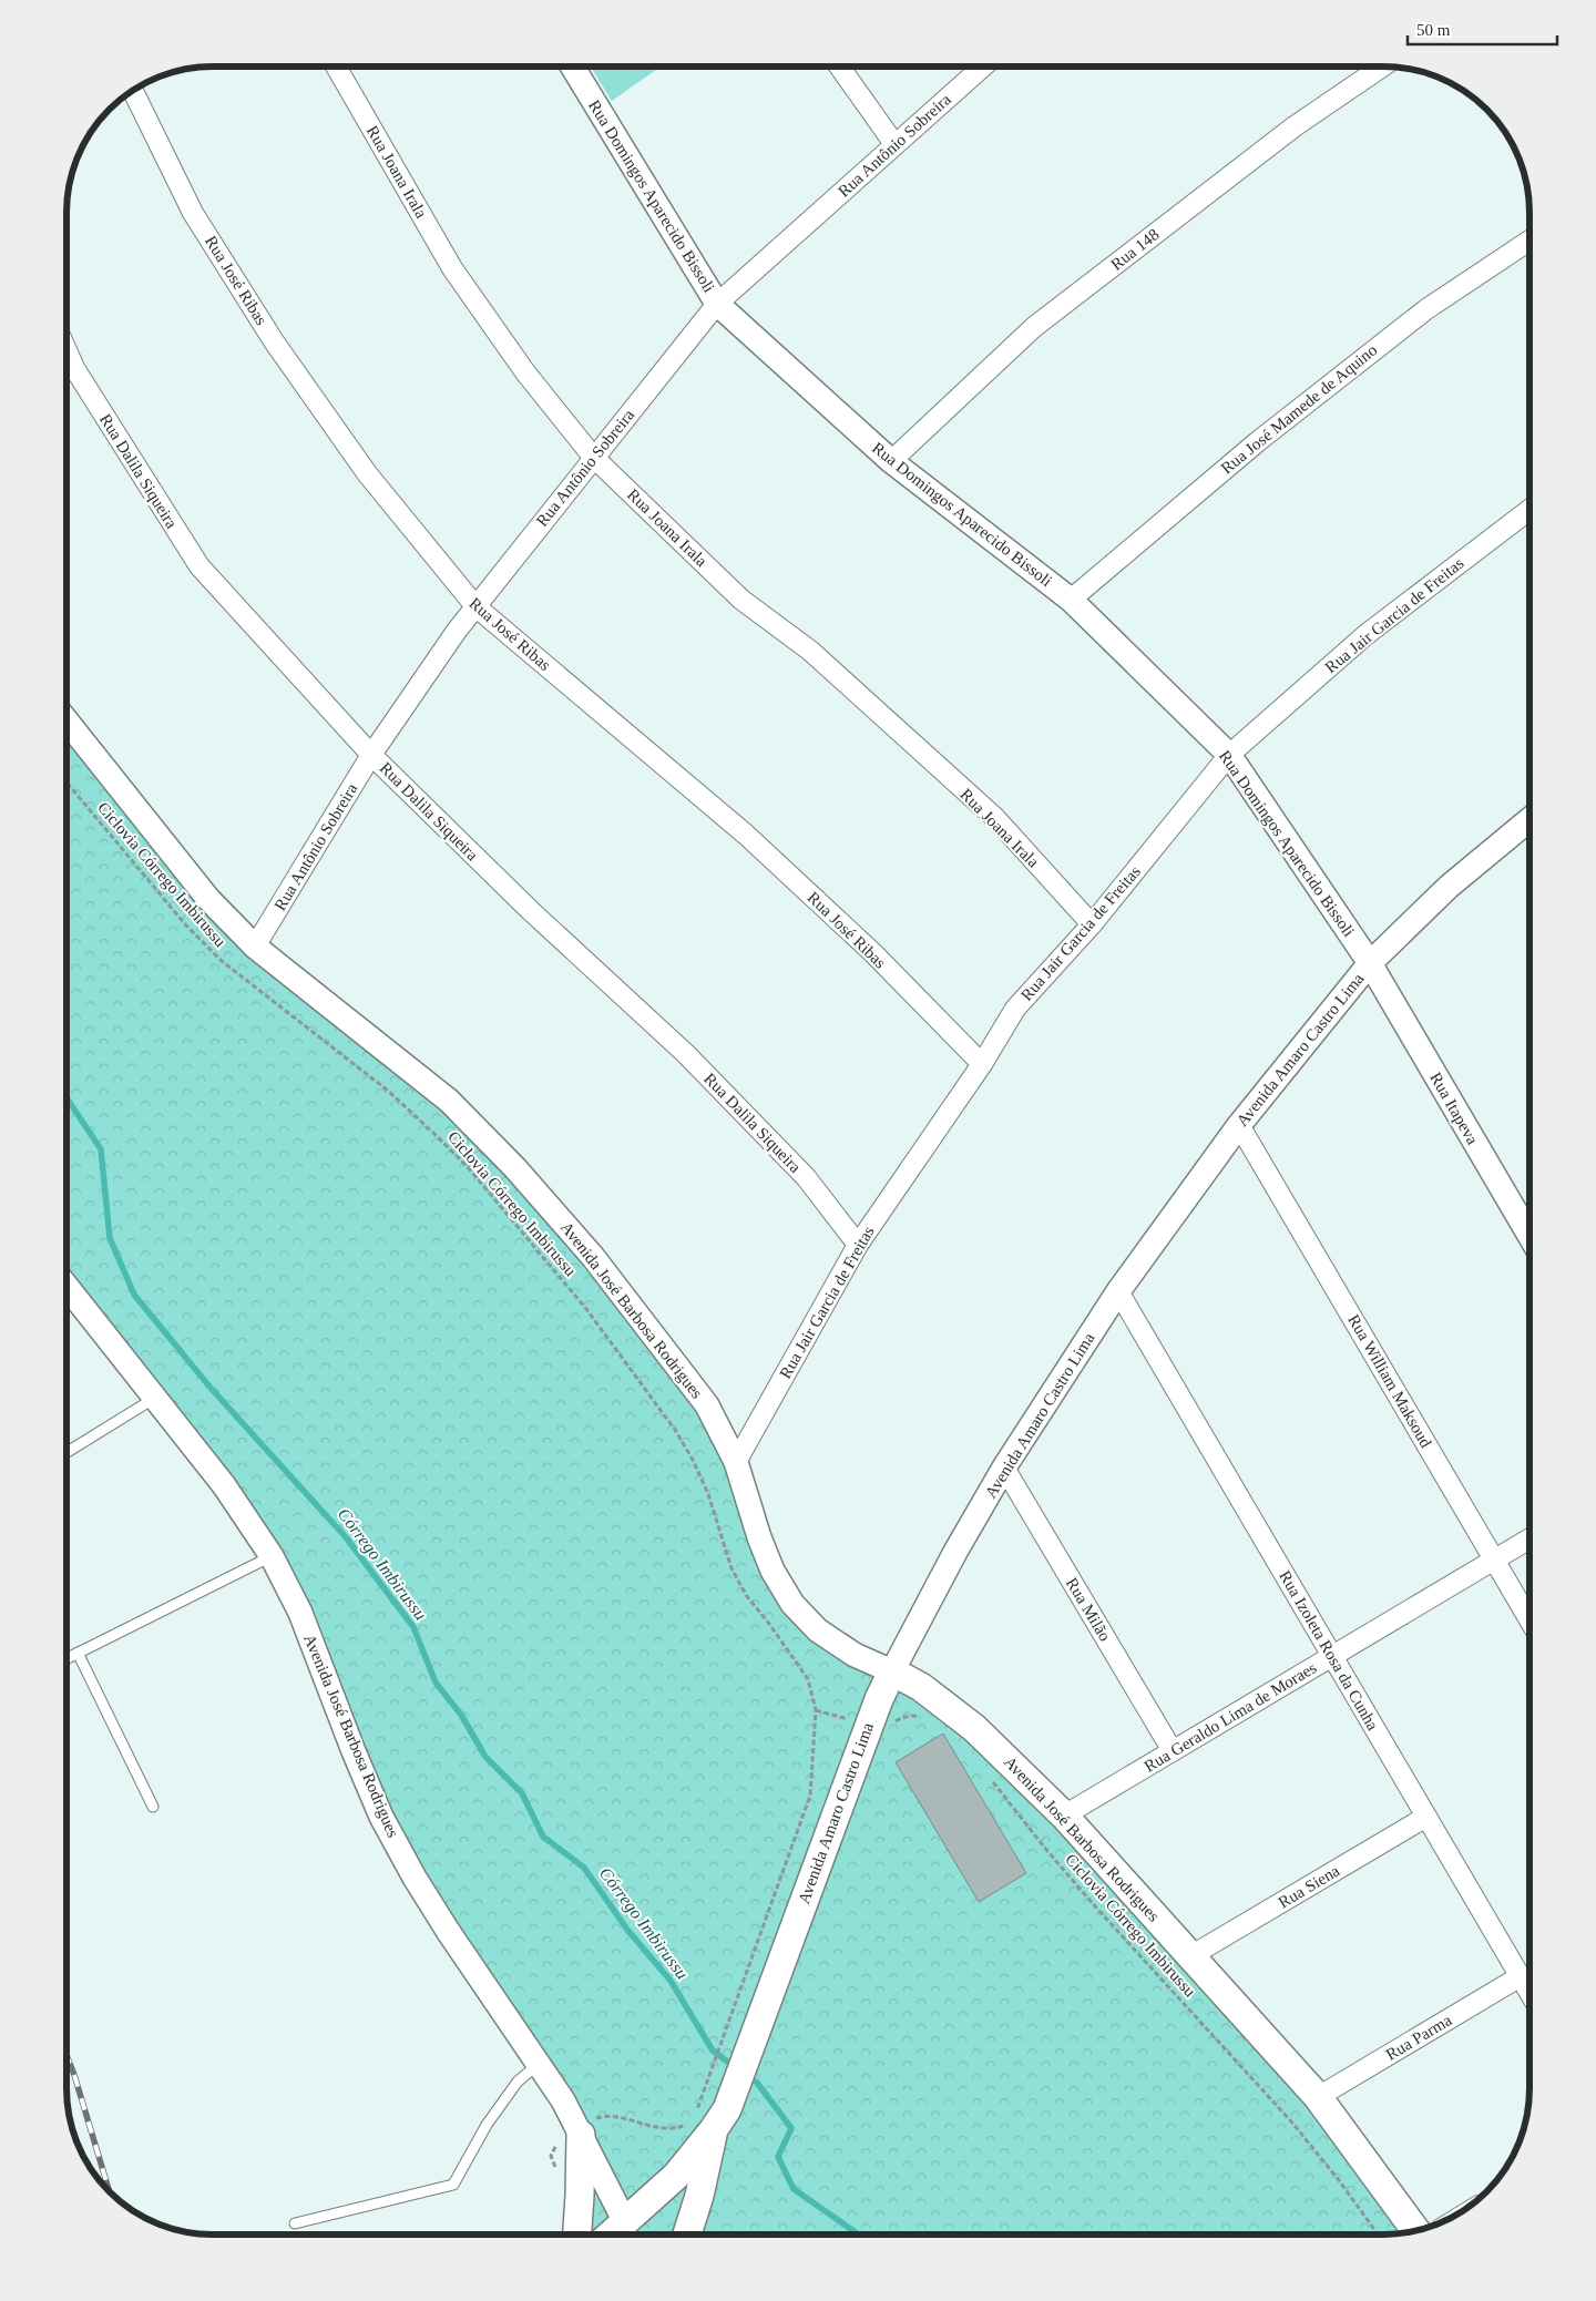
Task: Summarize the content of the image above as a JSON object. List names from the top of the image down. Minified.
{"streets":{"main road":["Avenida Amaro Castro Lima","Avenida José Barbosa Rodrigues"],"street":["Rua Antônio Sobreira","Rua Joana Irala","Rua Domingos Aparecido Bissoli","Rua 148","Rua José Ribas","Rua José Mamede de Aquino","Rua Dalila Siqueira","Rua Jair Garcia de Freitas","Rua Itapeva","Rua William Maksoud","Rua Milão","Rua Izoleta Rosa da Cunha","Rua Geraldo Lima de Moraes","Rua Siena","Rua Parma"],"path":["Ciclovia Córrego Imbirussu"]},"crossings":[["Rua Antônio Sobreira","Rua Joana Irala"],["Rua Antônio Sobreira","Rua Domingos Aparecido Bissoli"],["Rua Antônio Sobreira","Rua José Ribas"],["Rua Antônio Sobreira","Rua Dalila Siqueira"],["Rua Antônio Sobreira","Avenida José Barbosa Rodrigues"],["Rua Joana Irala","Rua Jair Garcia de Freitas"],["Rua Domingos Aparecido Bissoli","Rua 148"],["Rua Domingos Aparecido Bissoli","Rua José Mamede de Aquino"],["Rua Domingos Aparecido Bissoli","Rua Jair Garcia de Freitas"],["Rua Domingos Aparecido Bissoli","Avenida Amaro Castro Lima"],["Rua Domingos Aparecido Bissoli","Rua Itapeva"],["Rua José Ribas","Rua Jair Garcia de Freitas"],["Rua Dalila Siqueira","Rua Jair Garcia de Freitas"],["Rua Jair Garcia de Freitas","Avenida José Barbosa Rodrigues"],["Ciclovia Córrego Imbirussu","Avenida Amaro Castro Lima"],["Avenida Amaro Castro Lima","Rua Itapeva"],["Avenida Amaro Castro Lima","Avenida José Barbosa Rodrigues"],["Avenida Amaro Castro Lima","Rua William Maksoud"],["Avenida Amaro Castro Lima","Rua Milão"],["Avenida Amaro Castro Lima","Rua Izoleta Rosa da Cunha"],["Avenida José Barbosa Rodrigues","Rua Geraldo Lima de Moraes"],["Avenida José Barbosa Rodrigues","Rua Siena"],["Avenida José Barbosa Rodrigues","Rua Parma"],["Rua William Maksoud","Rua Geraldo Lima de Moraes"],["Rua Milão","Rua Geraldo Lima de Moraes"],["Rua Izoleta Rosa da Cunha","Rua Geraldo Lima de Moraes"],["Rua Izoleta Rosa da Cunha","Rua Siena"],["Rua Izoleta Rosa da Cunha","Rua Parma"]],"water":["Córrego Imbirussu"],"scale_bar":"50 m"}
